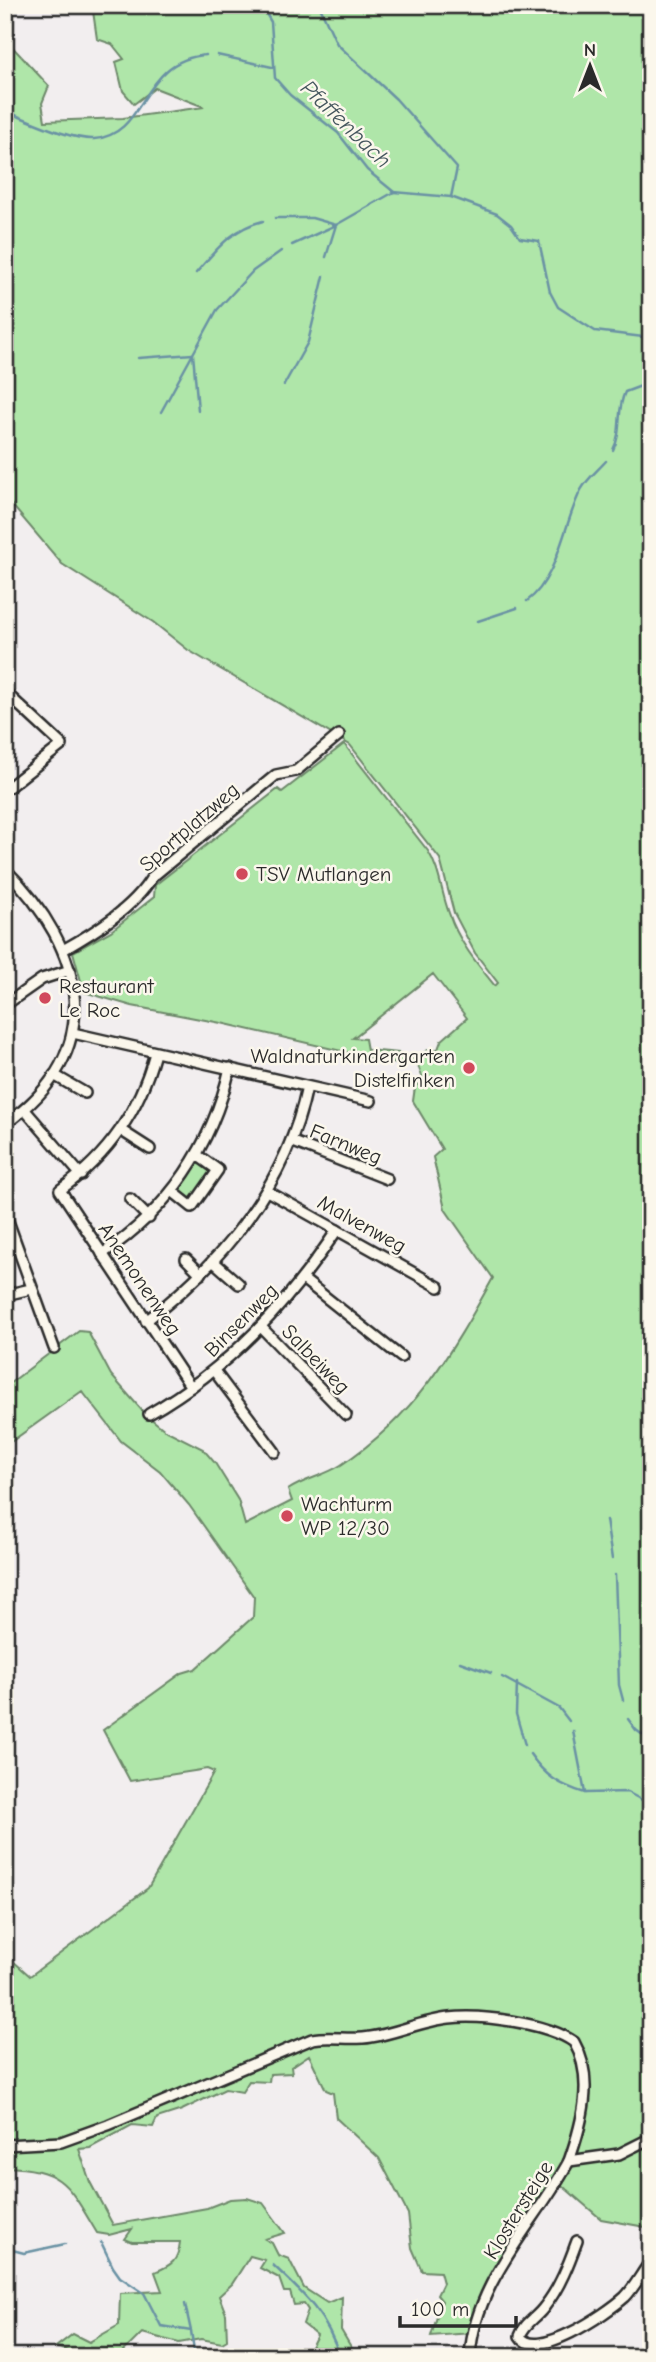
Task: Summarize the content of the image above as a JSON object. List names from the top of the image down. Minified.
{"streets":{"street":["Sportplatzweg","Farnweg","Malvenweg","Anemonenweg","Binsenweg","Salbeiweg","Klostersteige"]},"crossings":[["Malvenweg","Binsenweg"],["Anemonenweg","Binsenweg"],["Binsenweg","Salbeiweg"]],"water":["Pfaffenbach"],"places":["TSV Mutlangen","Restaurant Le Roc","Waldnaturkindergarten Distelfinken","Wachturm WP 12/30"],"scale_bar":"100 m","north":"top"}
